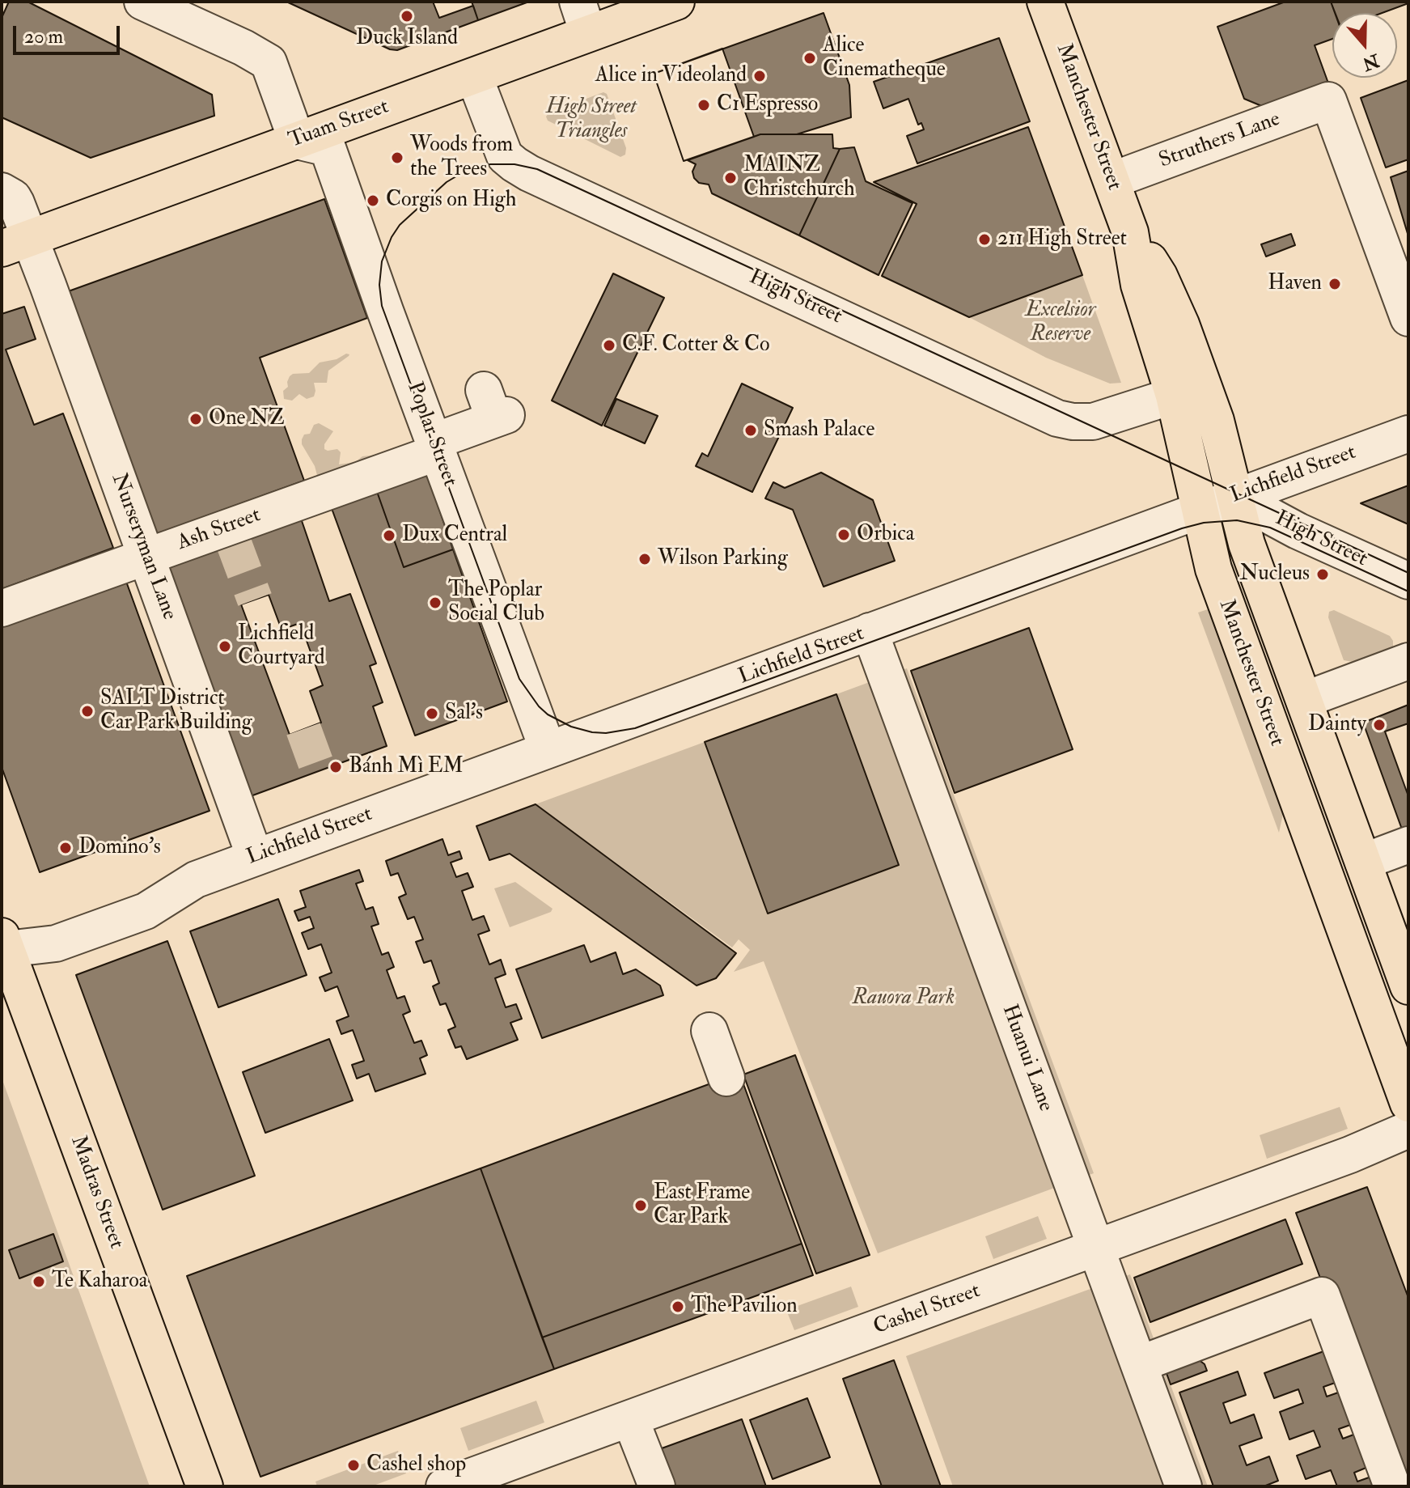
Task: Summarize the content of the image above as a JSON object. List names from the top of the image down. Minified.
{"streets":{"main road":["Manchester Street","Tuam Street","Madras Street"],"street":["Struthers Lane","High Street","Poplar Street","Lichfield Street","Ash Street","Nurseryman Lane","Huanui Lane","Cashel Street"]},"crossings":[["Manchester Street","Struthers Lane"],["Manchester Street","High Street"],["Manchester Street","Lichfield Street"],["Tuam Street","High Street"],["Tuam Street","Poplar Street"],["Tuam Street","Nurseryman Lane"],["High Street","Lichfield Street"],["Poplar Street","Lichfield Street"],["Poplar Street","Ash Street"],["Lichfield Street","Nurseryman Lane"],["Lichfield Street","Huanui Lane"],["Lichfield Street","Madras Street"],["Ash Street","Nurseryman Lane"],["Huanui Lane","Cashel Street"]],"parks":["High Street Triangles","Excelsior Reserve","Rauora Park"],"places":["Duck Island","Alice Cinematheque","Alice in Videoland","C1 Espresso","Woods from the Trees","MAINZ Christchurch","Corgis on High","211 High Street","Haven","C.F. Cotter & Co","One NZ","Smash Palace","Orbica","Dux Central","Wilson Parking","Nucleus","The Poplar Social Club","Lichfield Courtyard","SALT District Car Park Building","Sal's","Dainty","Bánh Mì EM","Domino's","East Frame Car Park","Te Kaharoa","The Pavilion","Cashel shop"],"scale_bar":"20 m","north":"bottom"}
